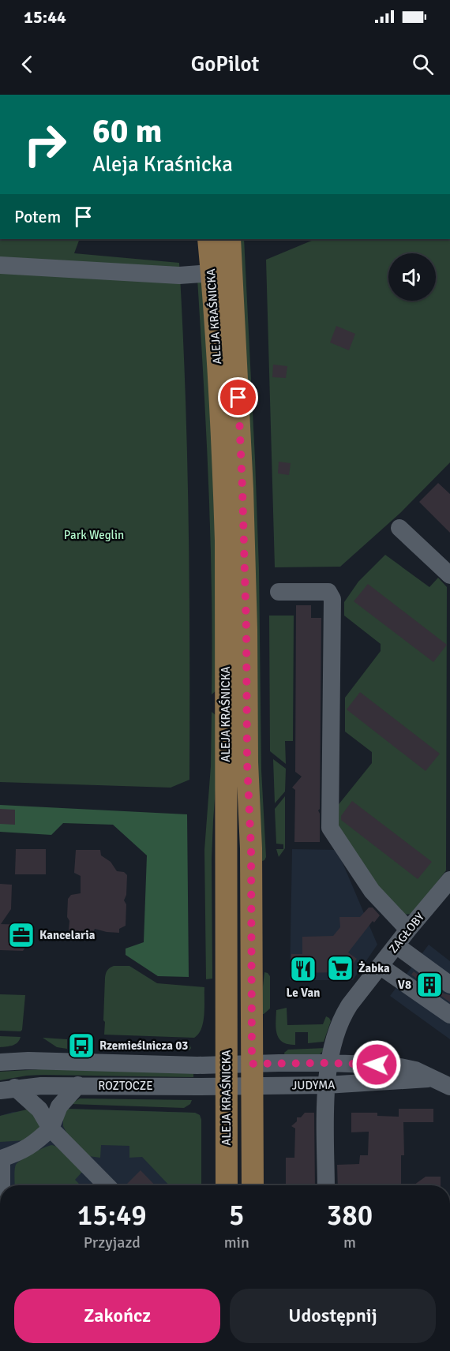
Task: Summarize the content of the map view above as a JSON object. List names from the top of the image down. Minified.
{"streets":{"main road":["ALEJA KRAŚNICKA"],"street":["ZAGŁOBY","JUDYMA","ROZTOCZE"]},"crossings":[["ALEJA KRAŚNICKA","JUDYMA"],["ALEJA KRAŚNICKA","ROZTOCZE"],["ZAGŁOBY","JUDYMA"],["JUDYMA","ROZTOCZE"]],"parks":["Park Weglin"],"places":{"office":["Kancelaria"],"supermarket":["Żabka"],"restaurant":["Le Van"],"building":["V8"],"bus stop":["Rzemieślnicza 03"]},"page":{"status":"15:44","header":"GoPilot","turn":["60 m","Aleja Kraśnicka"],"then":"Potem","eta":["15:49","Przyjazd","5","min","380","m"],"buttons":["Zakończ","Udostępnij"]}}
